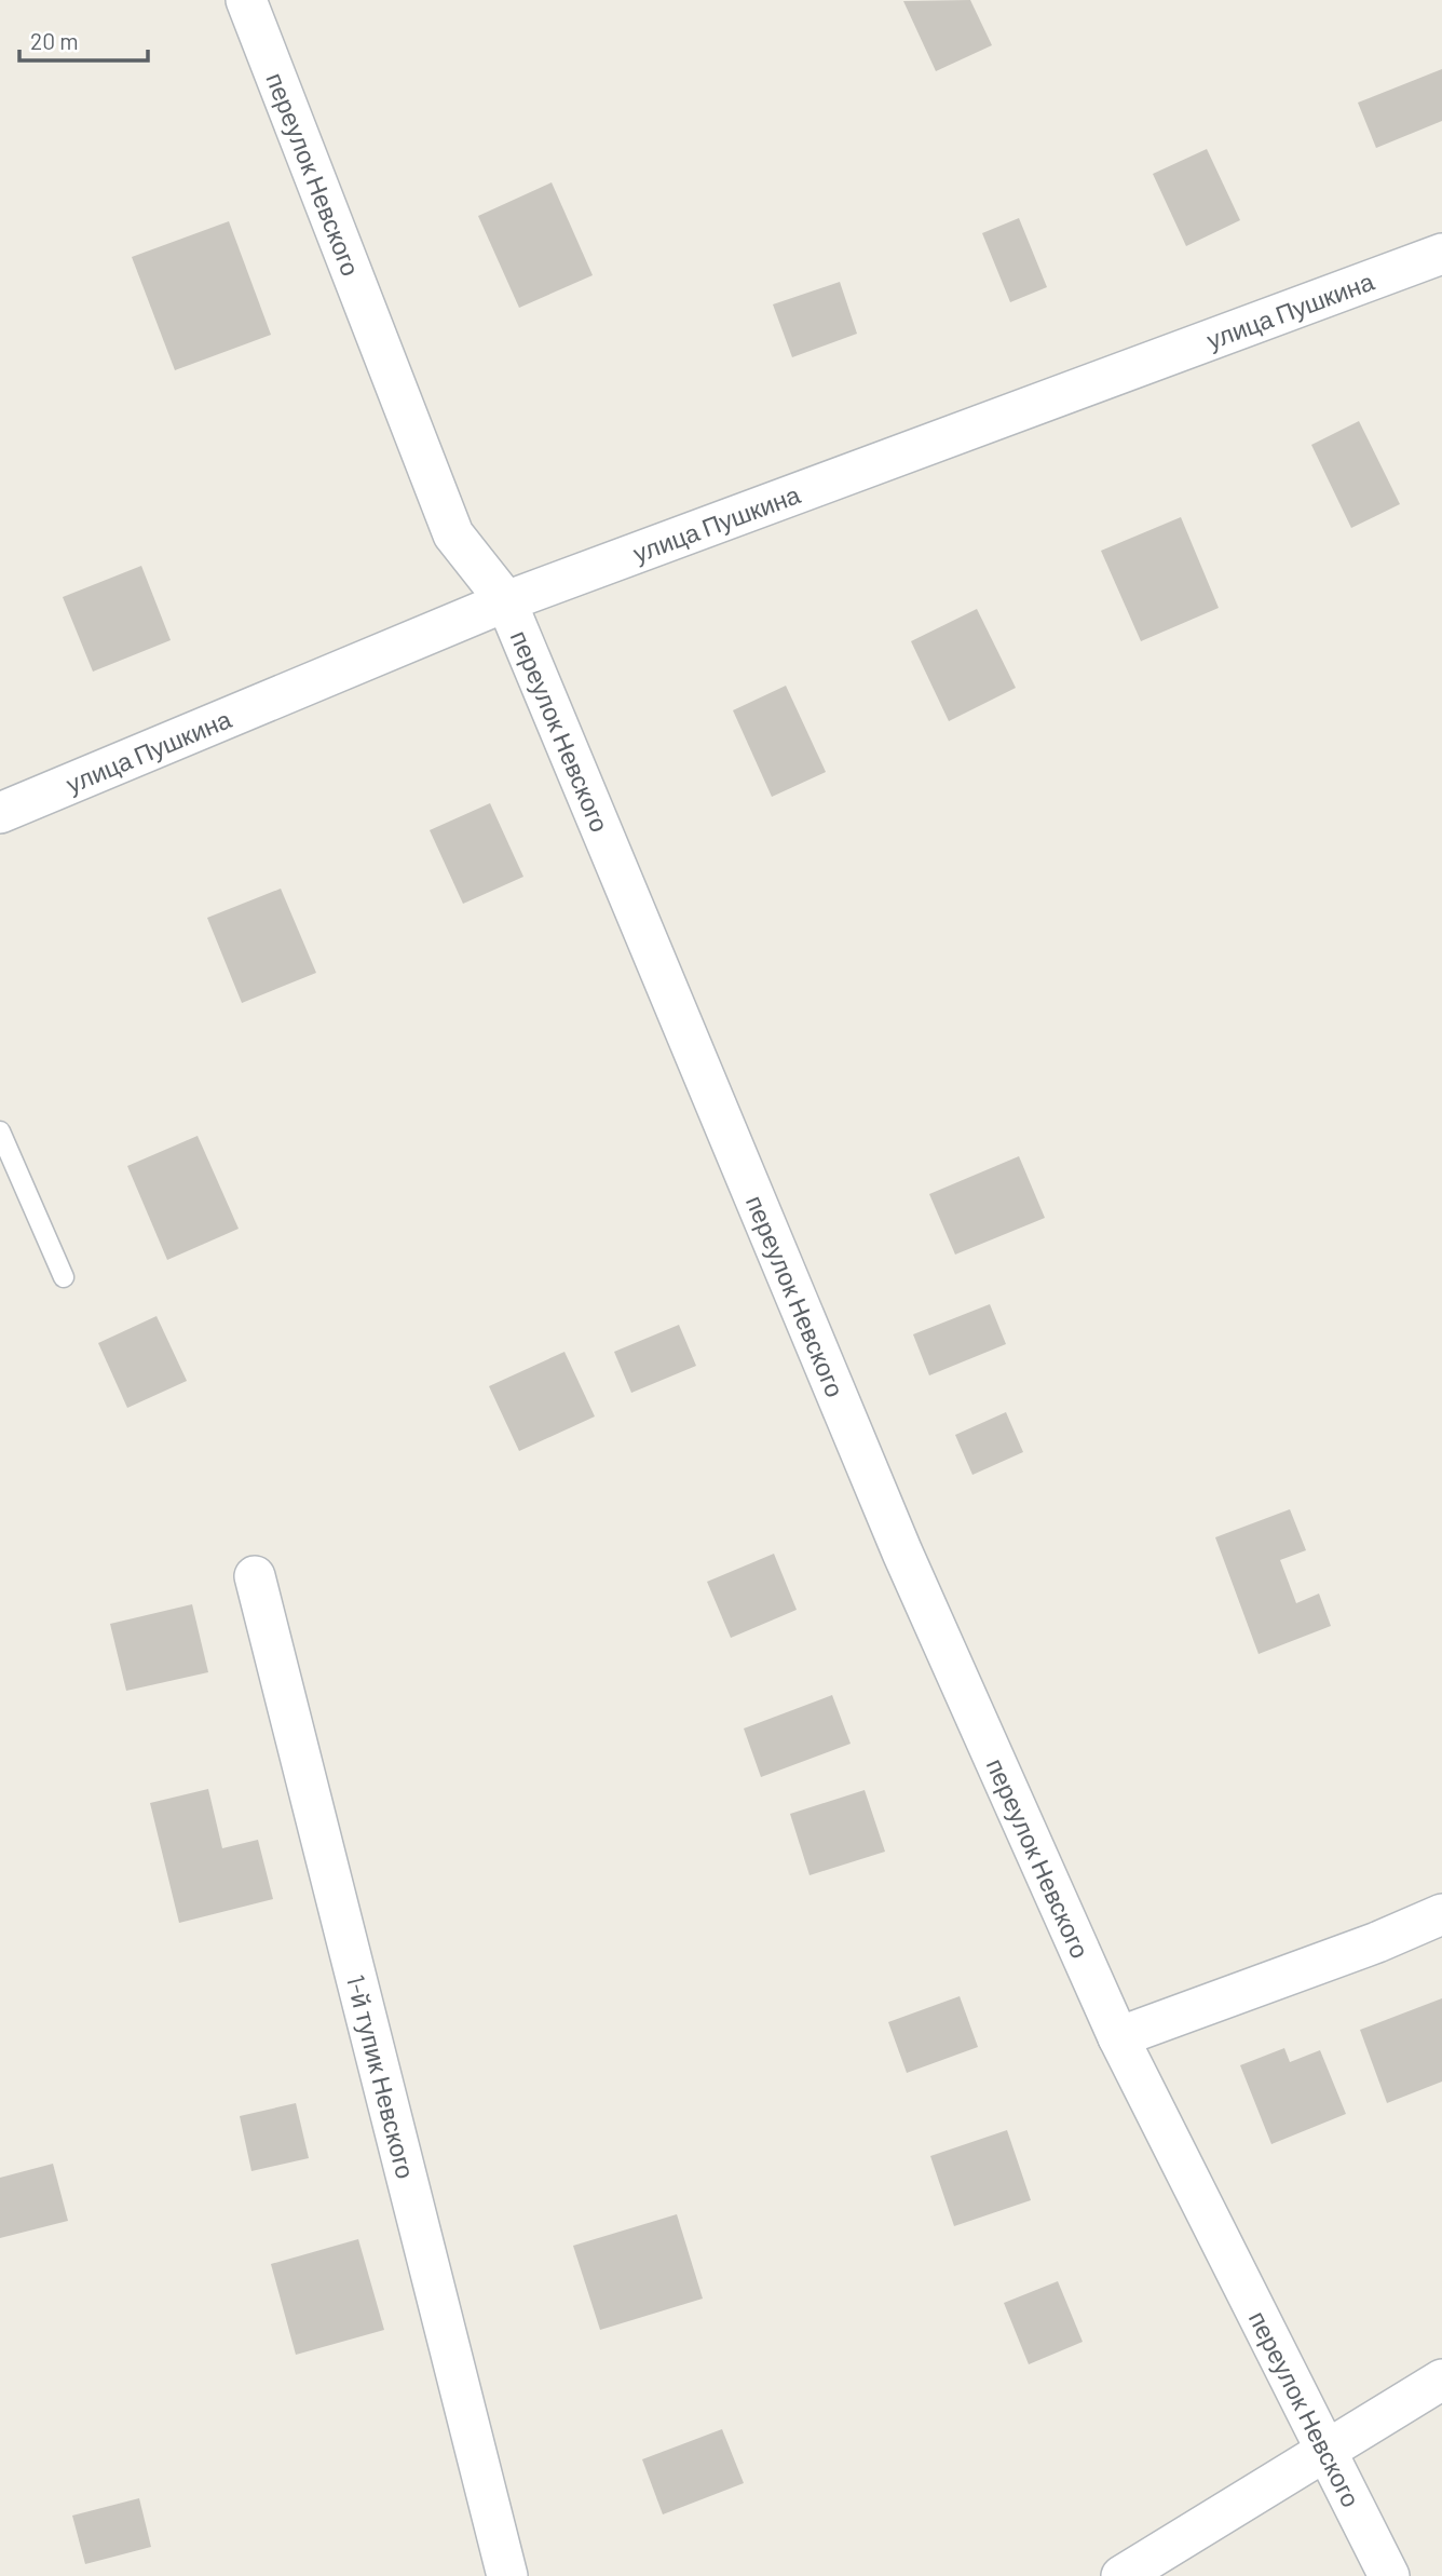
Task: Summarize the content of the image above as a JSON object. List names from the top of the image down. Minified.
{"streets":{"street":["переулок Невского","улица Пушкина","1-й тупик Невского"]},"crossings":[["переулок Невского","улица Пушкина"]],"scale_bar":"20 m"}
